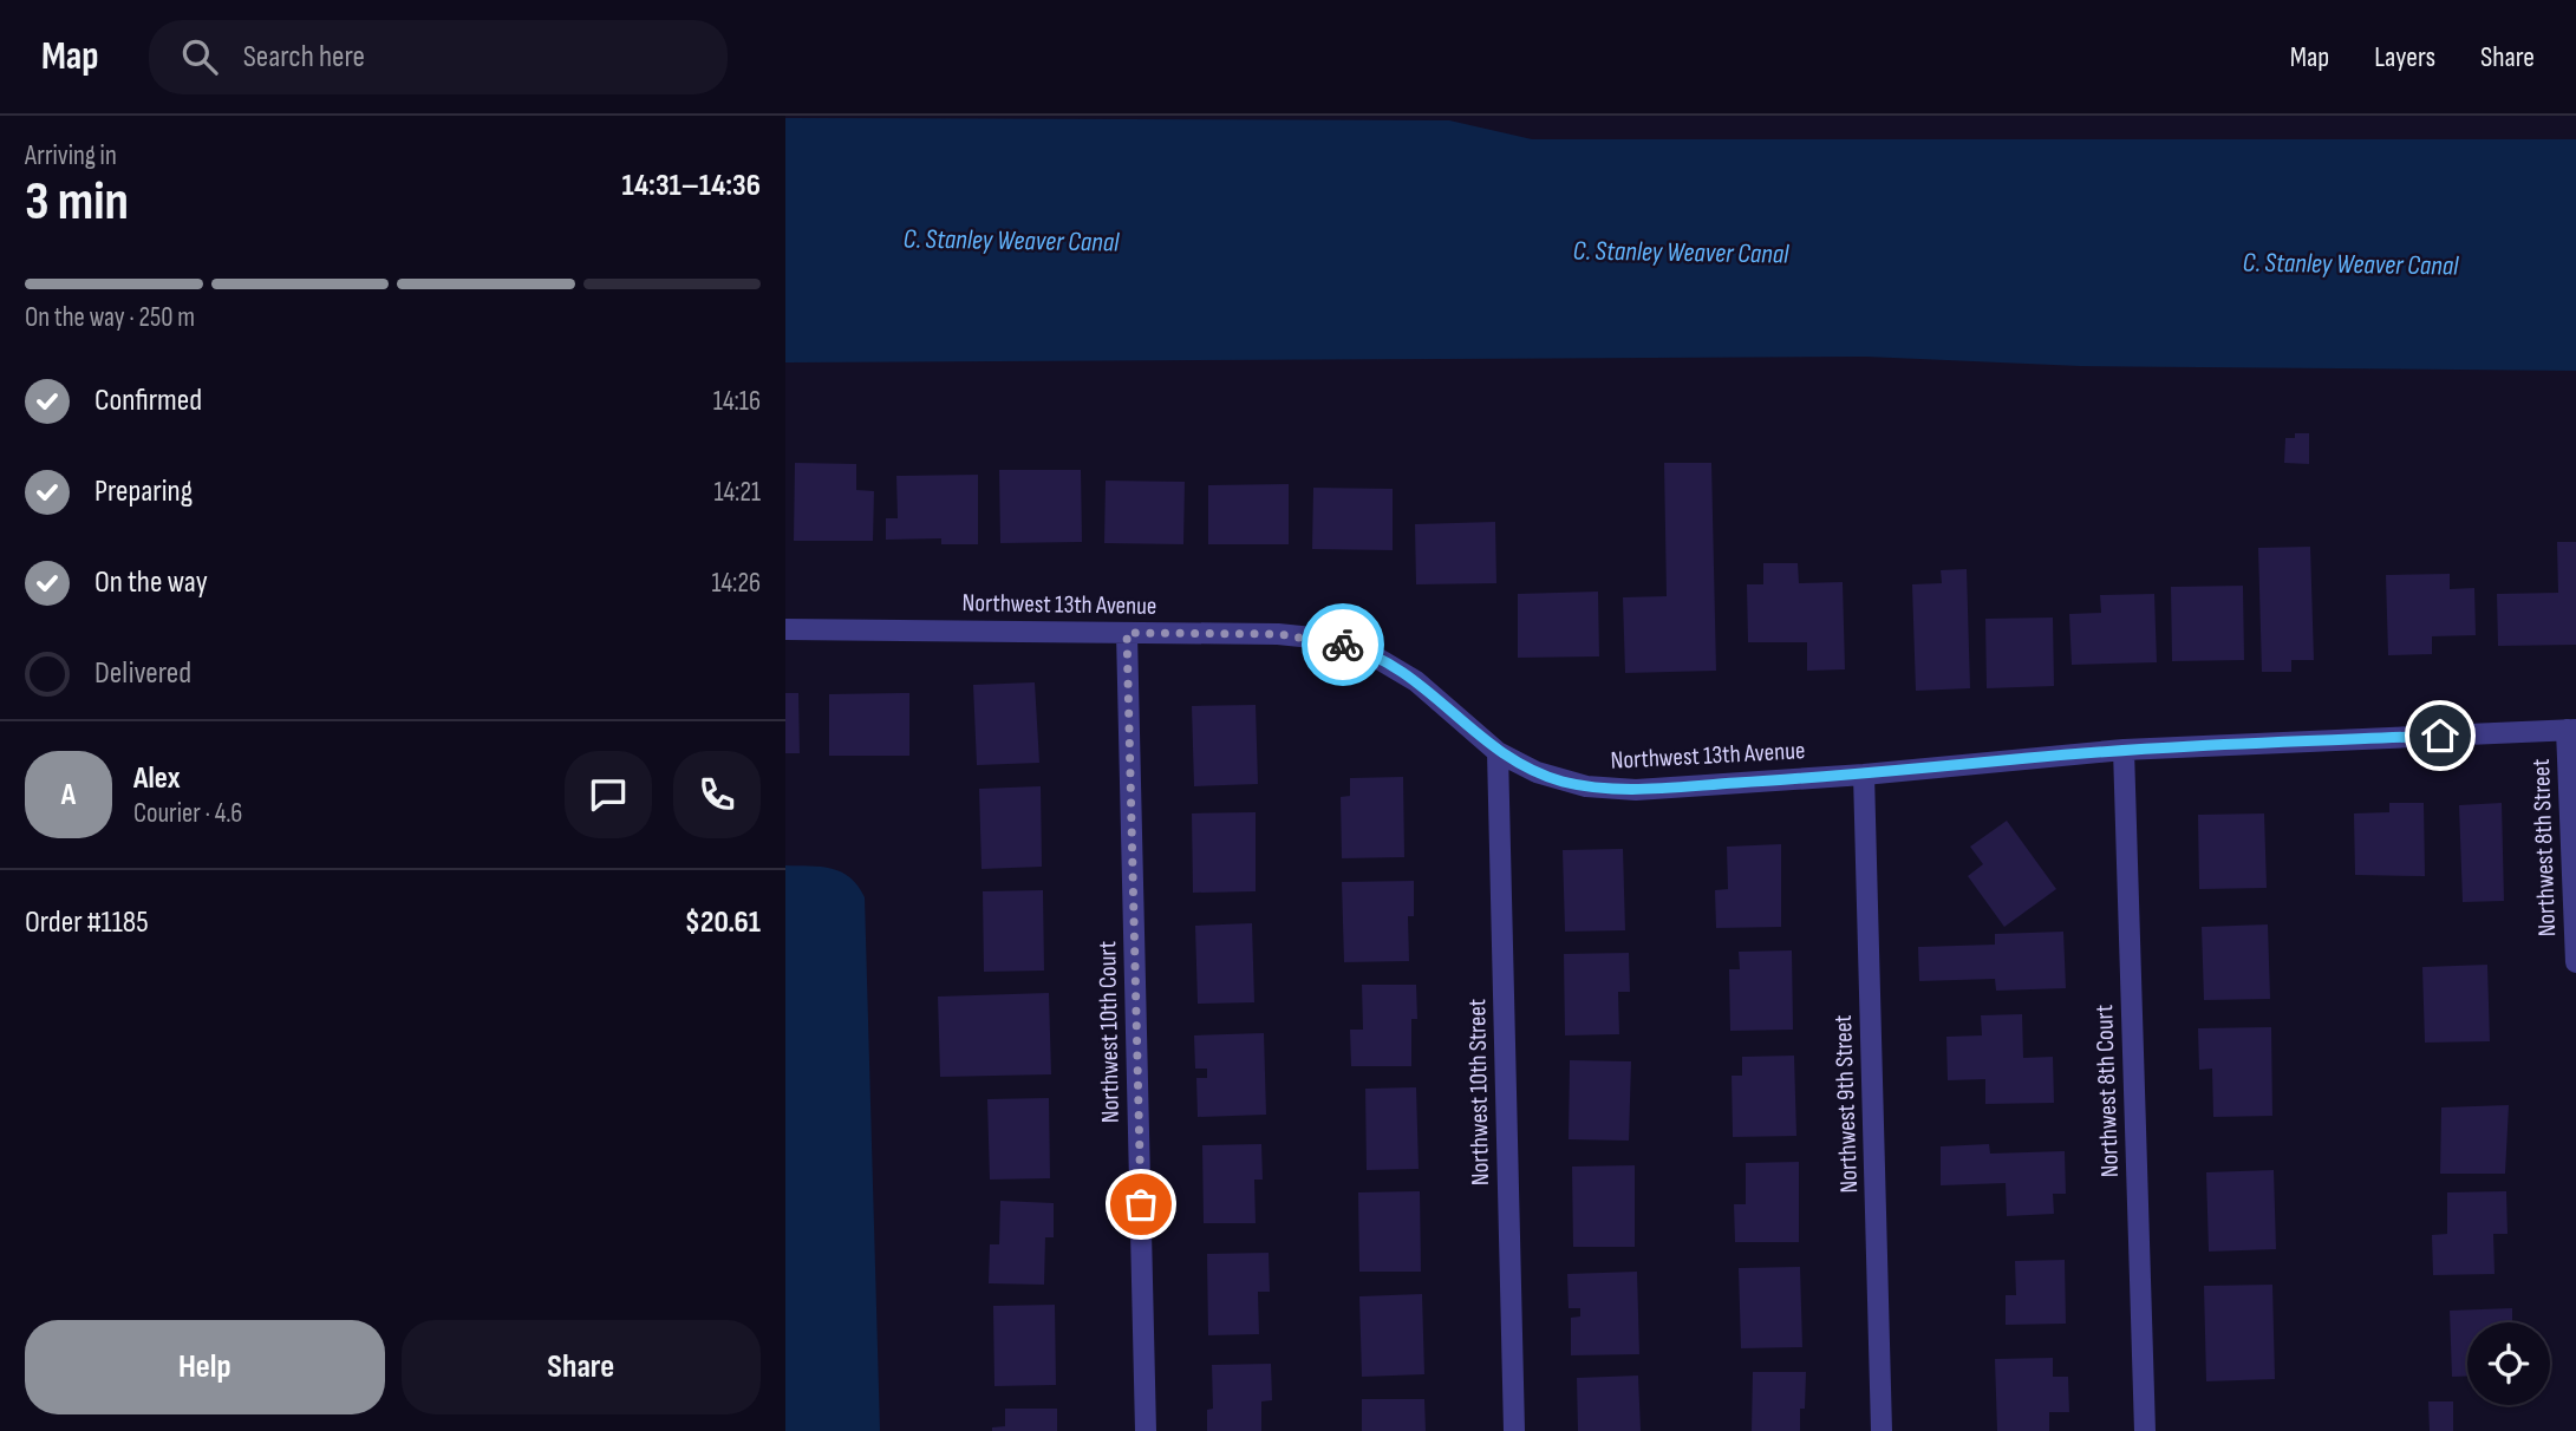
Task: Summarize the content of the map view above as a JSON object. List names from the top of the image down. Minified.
{"streets":{"street":["Northwest 13th Avenue","Northwest 8th Street","Northwest 10th Court","Northwest 8th Court","Northwest 10th Street","Northwest 9th Street"]},"crossings":[["Northwest 13th Avenue","Northwest 8th Street"],["Northwest 13th Avenue","Northwest 10th Court"],["Northwest 13th Avenue","Northwest 8th Court"],["Northwest 13th Avenue","Northwest 10th Street"],["Northwest 13th Avenue","Northwest 9th Street"]],"water":["C. Stanley Weaver Canal"],"page":{"header":"Map","search":"Search here","nav":["Map","Layers","Share"],"heading":["3 min","Arriving in","14:31–14:36"],"panel":["Alex","Courier · 4.6","Order #1185","$20.61"],"bar":"On the way · 250 m","list":[["Confirmed","14:16"],["Preparing","14:21"],["On the way","14:26"],"Delivered"],"round":"A","buttons":["Help","Share"]}}
